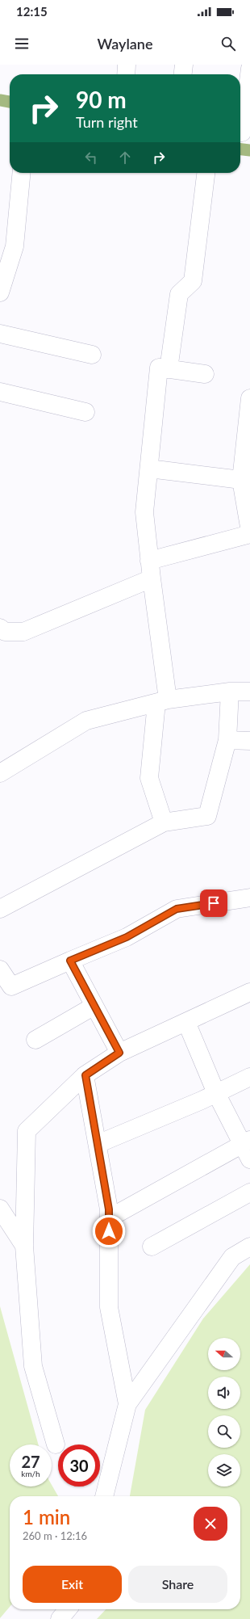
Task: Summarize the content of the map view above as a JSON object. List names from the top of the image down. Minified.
{"north":"left","page":{"status":"12:15","header":"Waylane","turn":["90 m","Turn right"],"speed":"27 km/h","limit":"30","heading":["1 min","260 m · 12:16"],"buttons":["Exit","Share"]}}
